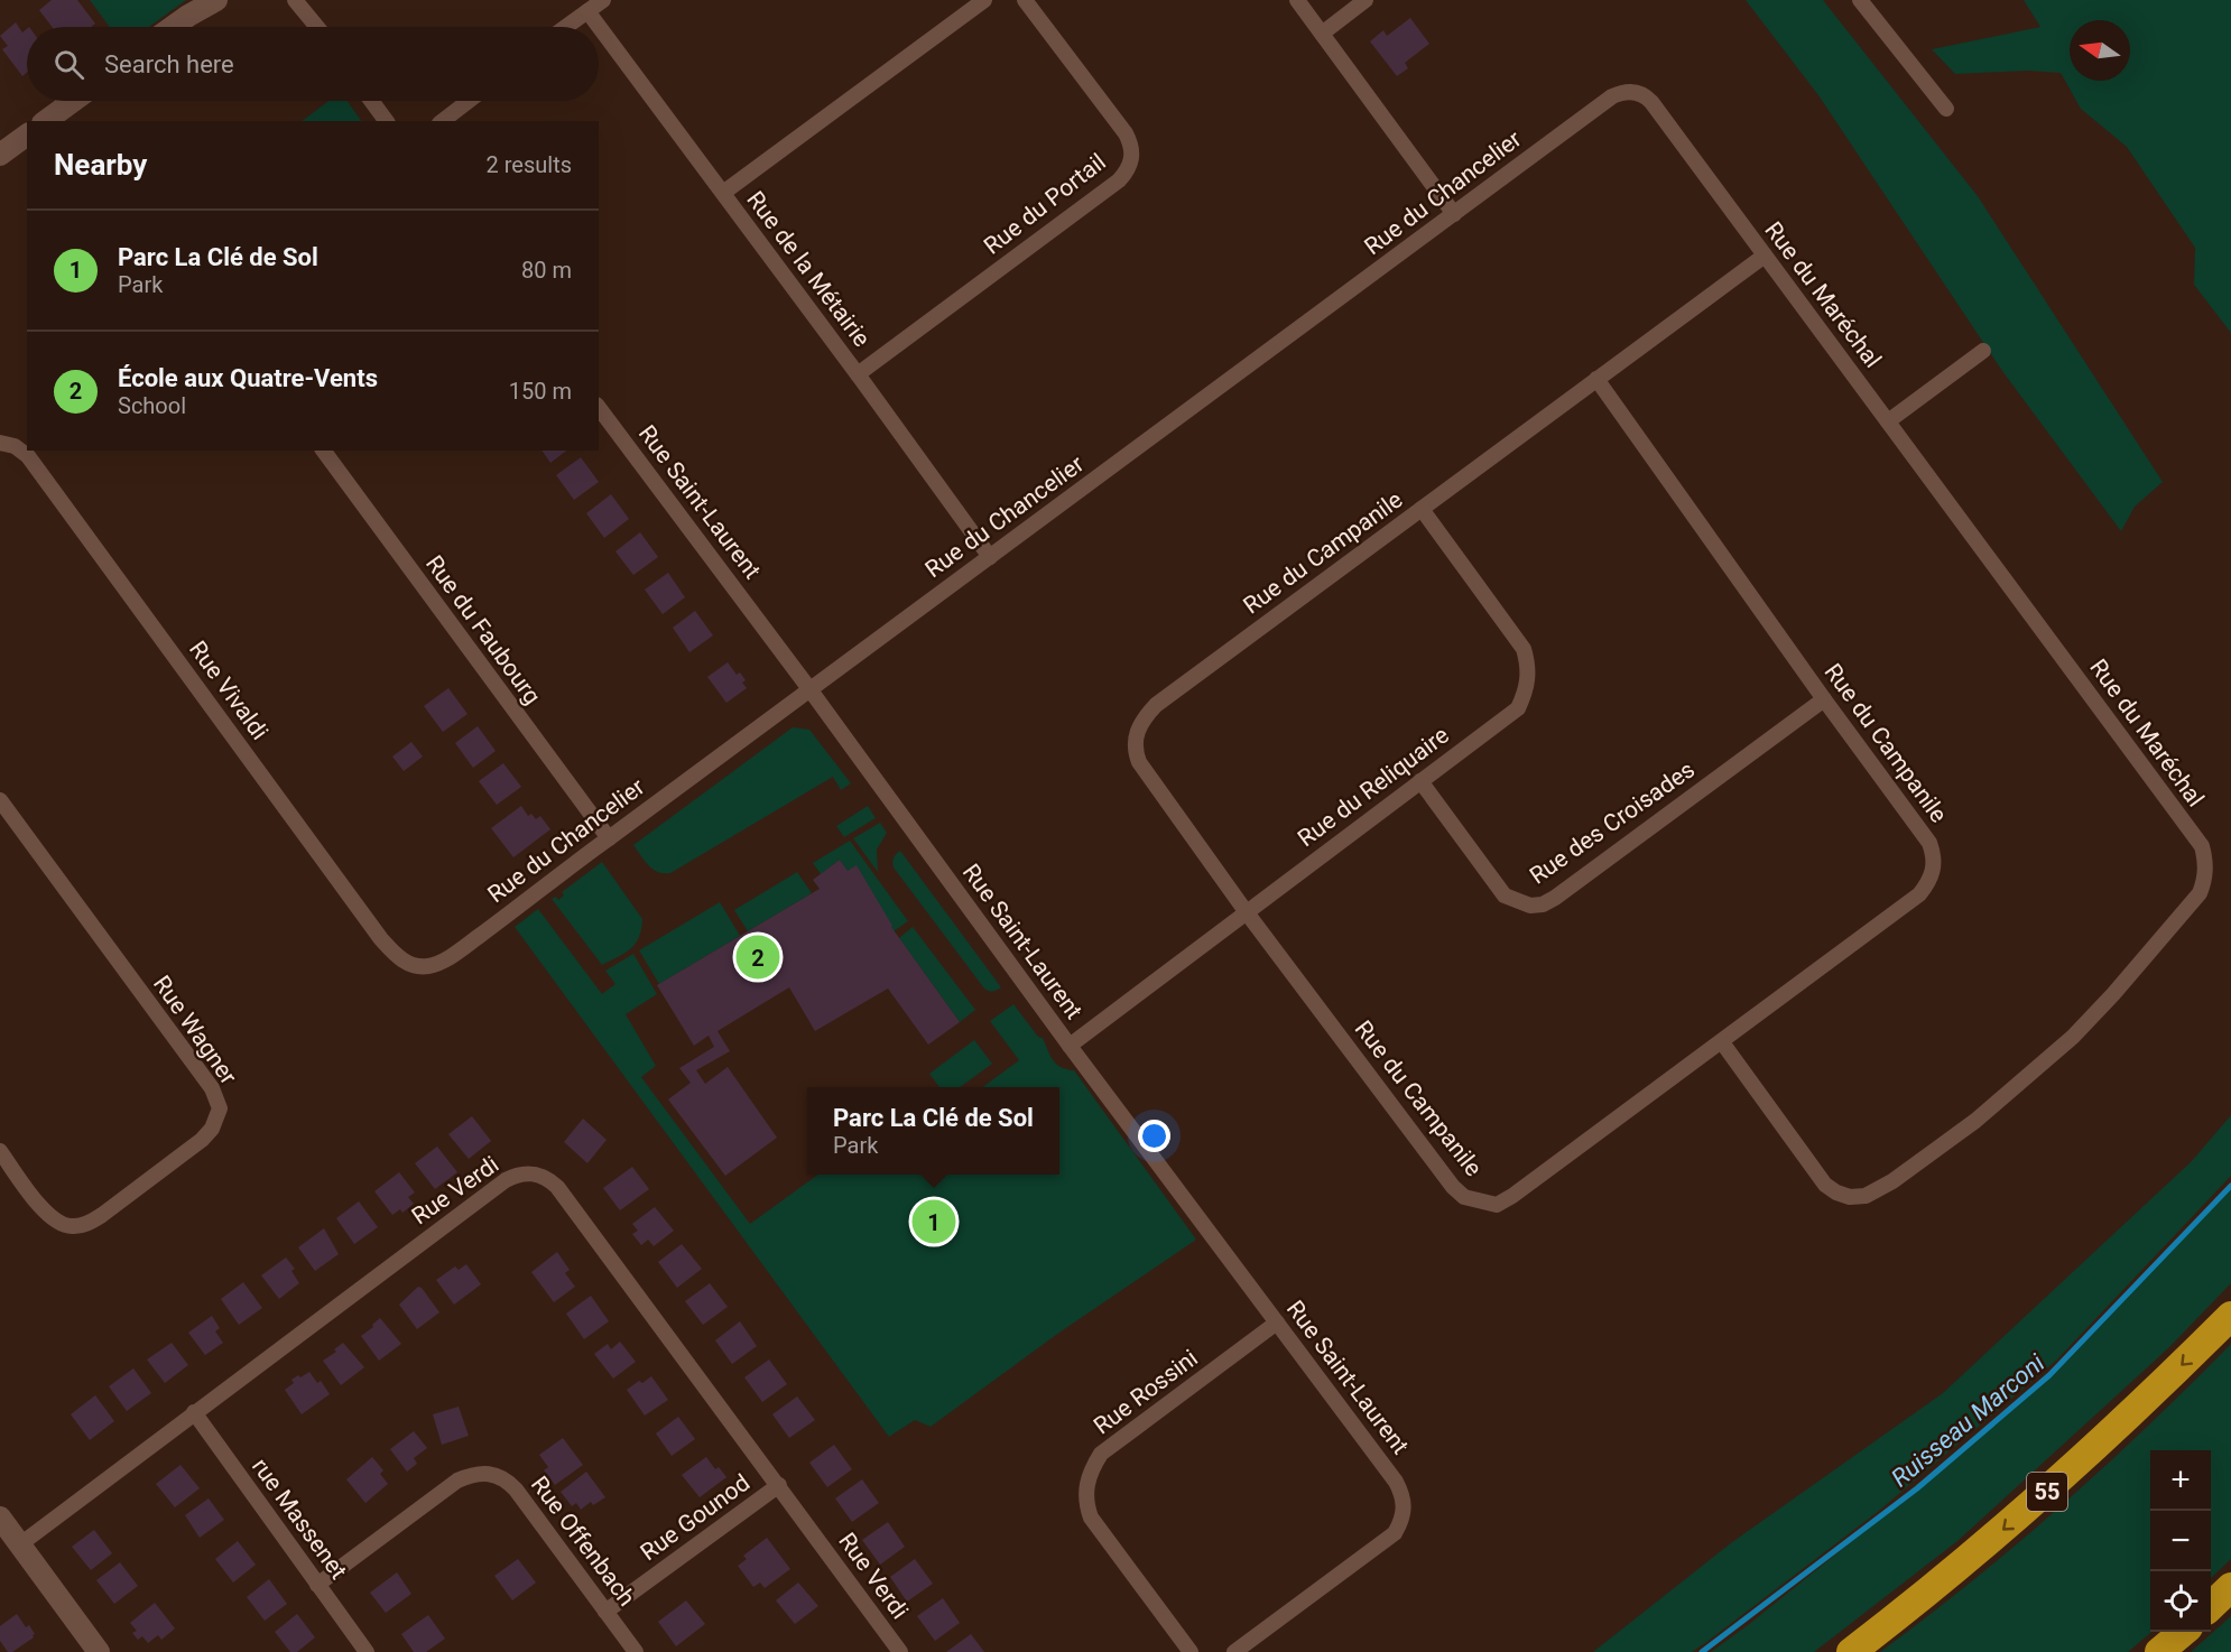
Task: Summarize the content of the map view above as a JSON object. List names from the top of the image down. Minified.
{"streets":{"highway":["55"],"street":["Rue du Chancelier","Rue du Portail","Rue de la Métairie","Rue du Maréchal","Rue Saint-Laurent","Rue du Campanile","Rue du Faubourg","Rue Vivaldi","Rue du Reliquaire","Rue des Croisades","Rue Wagner","Rue Verdi","Rue Rossini","Rue Gounod","rue Massenet","Rue Offenbach"]},"crossings":[["Rue du Chancelier","Rue de la Métairie"],["Rue du Chancelier","Rue du Maréchal"],["Rue du Chancelier","Rue Saint-Laurent"],["Rue du Chancelier","Rue du Faubourg"],["Rue du Chancelier","Rue Vivaldi"],["Rue du Portail","Rue de la Métairie"],["Rue du Maréchal","Rue du Campanile"],["Rue Saint-Laurent","Rue du Reliquaire"],["Rue Saint-Laurent","Rue Rossini"],["Rue du Campanile","Rue du Reliquaire"],["Rue du Campanile","Rue des Croisades"],["Rue du Reliquaire","Rue des Croisades"],["Rue Verdi","Rue Gounod"],["Rue Verdi","rue Massenet"],["Rue Gounod","Rue Offenbach"],["rue Massenet","Rue Offenbach"]],"water":["Ruisseau Marconi"],"north":"left","page":{"search":"Search here","heading":["Nearby","2 results"],"list":[{"mark":"1","name":"Parc La Clé de Sol","note":"Park","value":"80 m"},{"mark":"2","name":"École aux Quatre-Vents","note":"School","value":"150 m"}],"pins":["2","1"],"popup":["Parc La Clé de Sol","Park"],"map_buttons":["+","−"]}}
